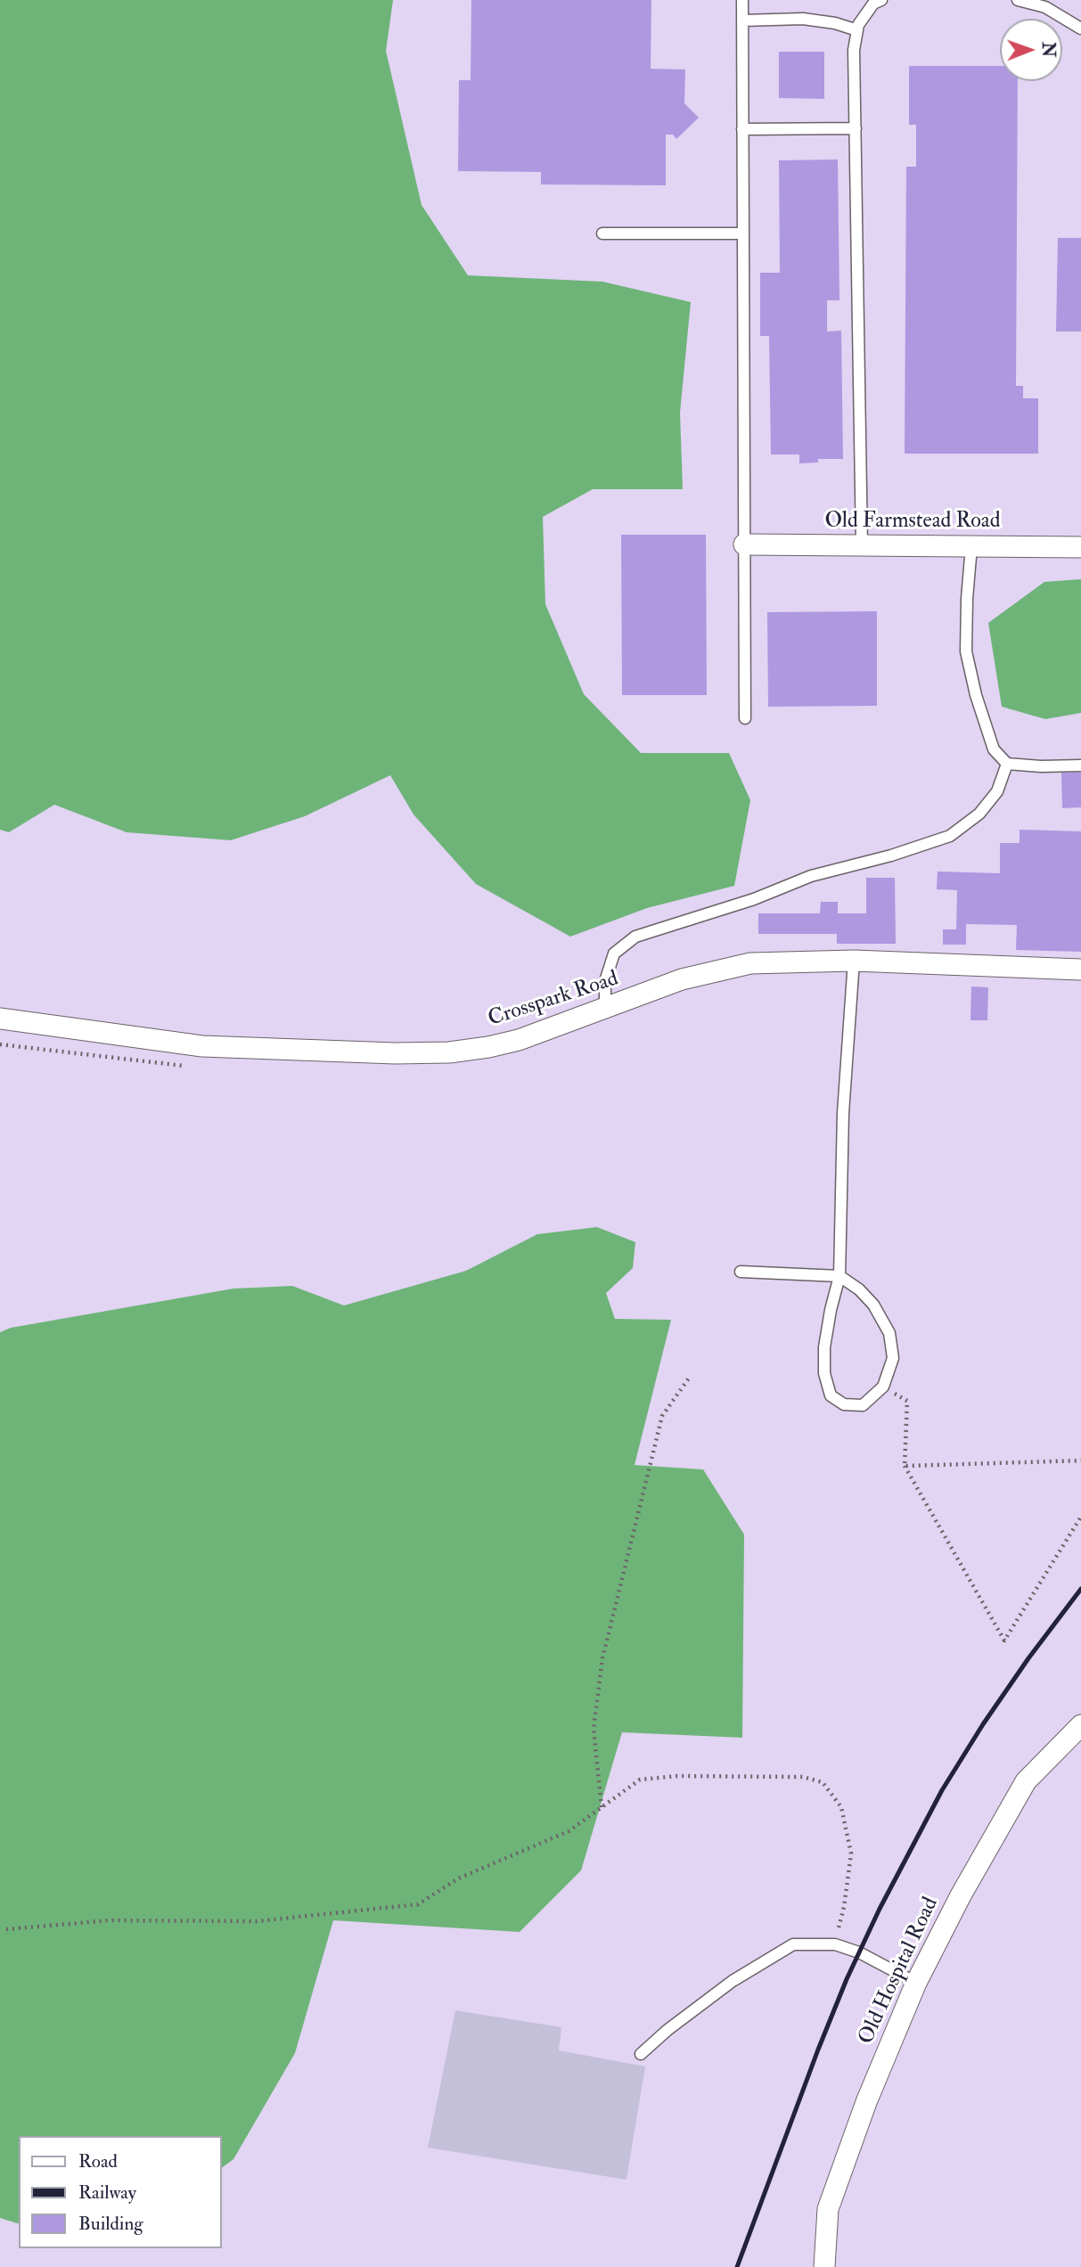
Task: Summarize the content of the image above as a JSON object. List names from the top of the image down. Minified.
{"streets":{"street":["Old Farmstead Road","Crosspark Road","Old Hospital Road"]},"legend":["Road","Railway","Building"],"north":"right"}
